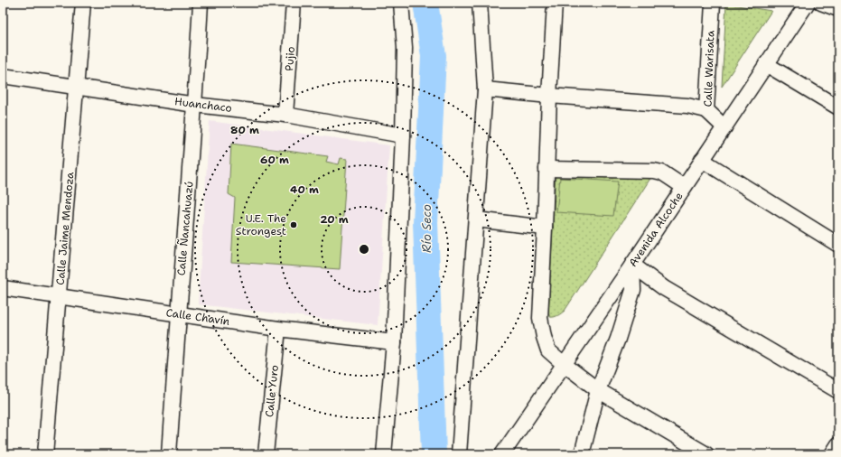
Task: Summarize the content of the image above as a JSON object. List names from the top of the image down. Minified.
{"streets":{"street":["Pujio","Calle Warisata","Huanchaco","Calle Jaime Mendoza","Calle Ñancahuazú","Avenida Alcoche","Calle Chavín","Calle Yuro"]},"crossings":[["Pujio","Huanchaco"],["Calle Warisata","Avenida Alcoche"],["Huanchaco","Calle Jaime Mendoza"],["Huanchaco","Calle Ñancahuazú"],["Calle Jaime Mendoza","Calle Chavín"],["Calle Ñancahuazú","Calle Chavín"],["Calle Chavín","Calle Yuro"]],"water":["Río Seco"],"places":["U.E. The Strongest"],"rings":["80 m","60 m","40 m","20 m"]}
